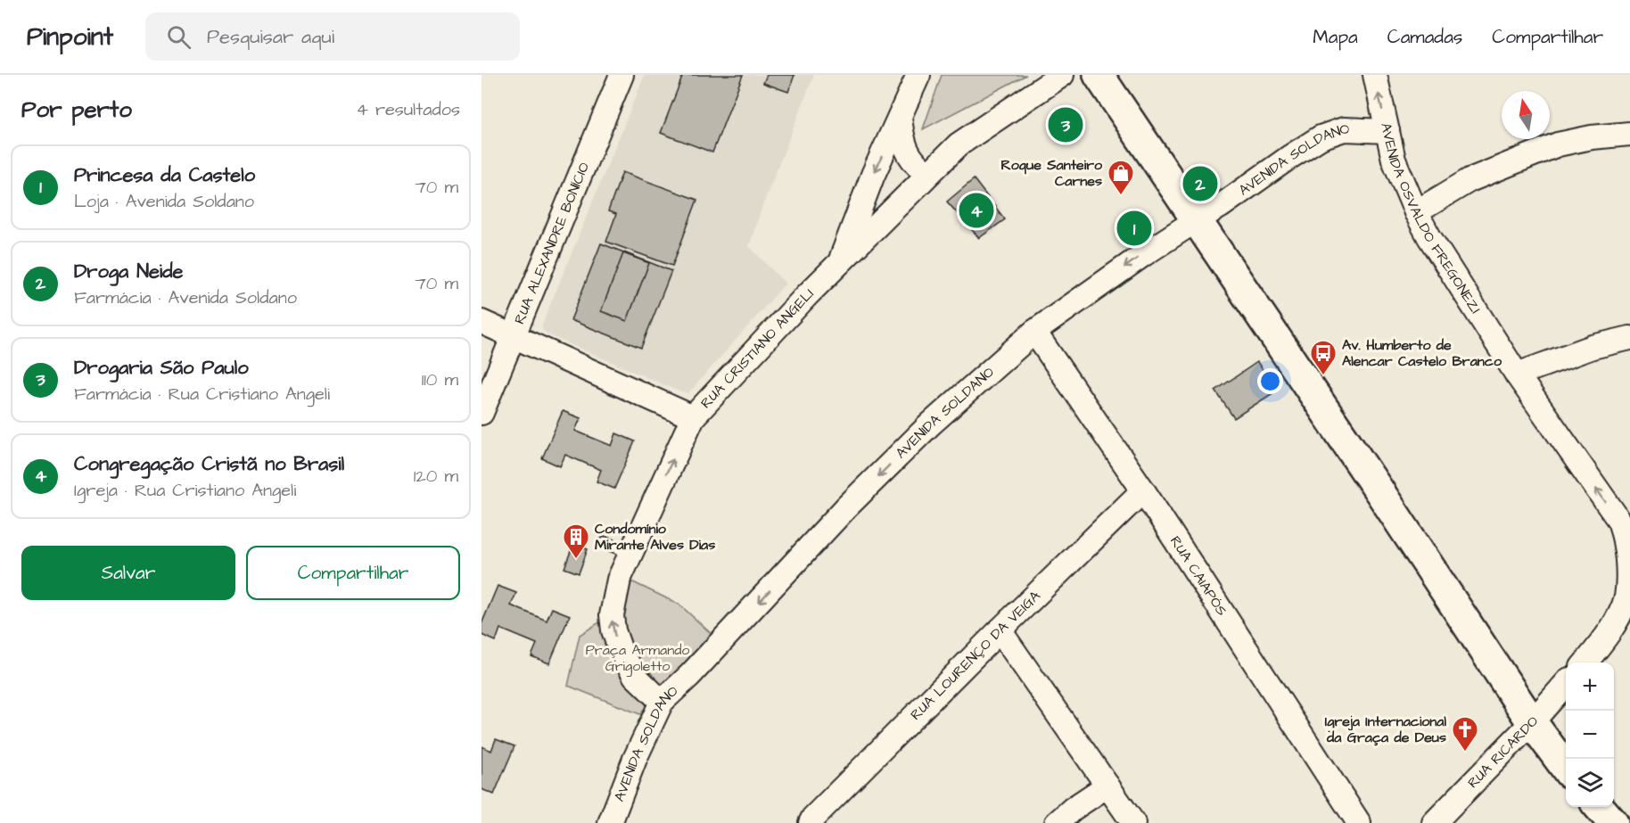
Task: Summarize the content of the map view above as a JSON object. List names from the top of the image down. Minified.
{"streets":{"street":["AVENIDA SOLDANO","AVENIDA OSVALDO FREGONEZI","RUA ALEXANDRE BONÍCIO","RUA CRISTIANO ANGELI","RUA CAIAPÓS","RUA LOURENÇO DA VEIGA","RUA RICARDO"]},"crossings":[["AVENIDA SOLDANO","AVENIDA OSVALDO FREGONEZI"],["AVENIDA SOLDANO","RUA CRISTIANO ANGELI"],["AVENIDA SOLDANO","RUA CAIAPÓS"],["RUA CAIAPÓS","RUA LOURENÇO DA VEIGA"]],"one_way":["AVENIDA SOLDANO","AVENIDA OSVALDO FREGONEZI"],"parks":["Praça Armando Grigoletto"],"places":{"shop":["Roque Santeiro Carnes"],"bus stop":["Av. Humberto de Alencar Castelo Branco"],"building":["Condomínio Mirante Alves Dias"],"church":["Igreja Internacional da Graça de Deus"]},"north":"top","page":{"header":"Pinpoint","search":"Pesquisar aqui","nav":["Mapa","Camadas","Compartilhar"],"heading":["Por perto","4 resultados"],"pins":["3","2","4","1"],"list":[{"mark":"1","name":"Princesa da Castelo","note":"Loja · Avenida Soldano","value":"70 m"},{"mark":"2","name":"Droga Neide","note":"Farmácia · Avenida Soldano","value":"70 m"},{"mark":"3","name":"Drogaria São Paulo","note":"Farmácia · Rua Cristiano Angeli","value":"110 m"},{"mark":"4","name":"Congregação Cristã no Brasil","note":"Igreja · Rua Cristiano Angeli","value":"120 m"}],"buttons":["Salvar","Compartilhar"],"map_buttons":["+","−"]}}
